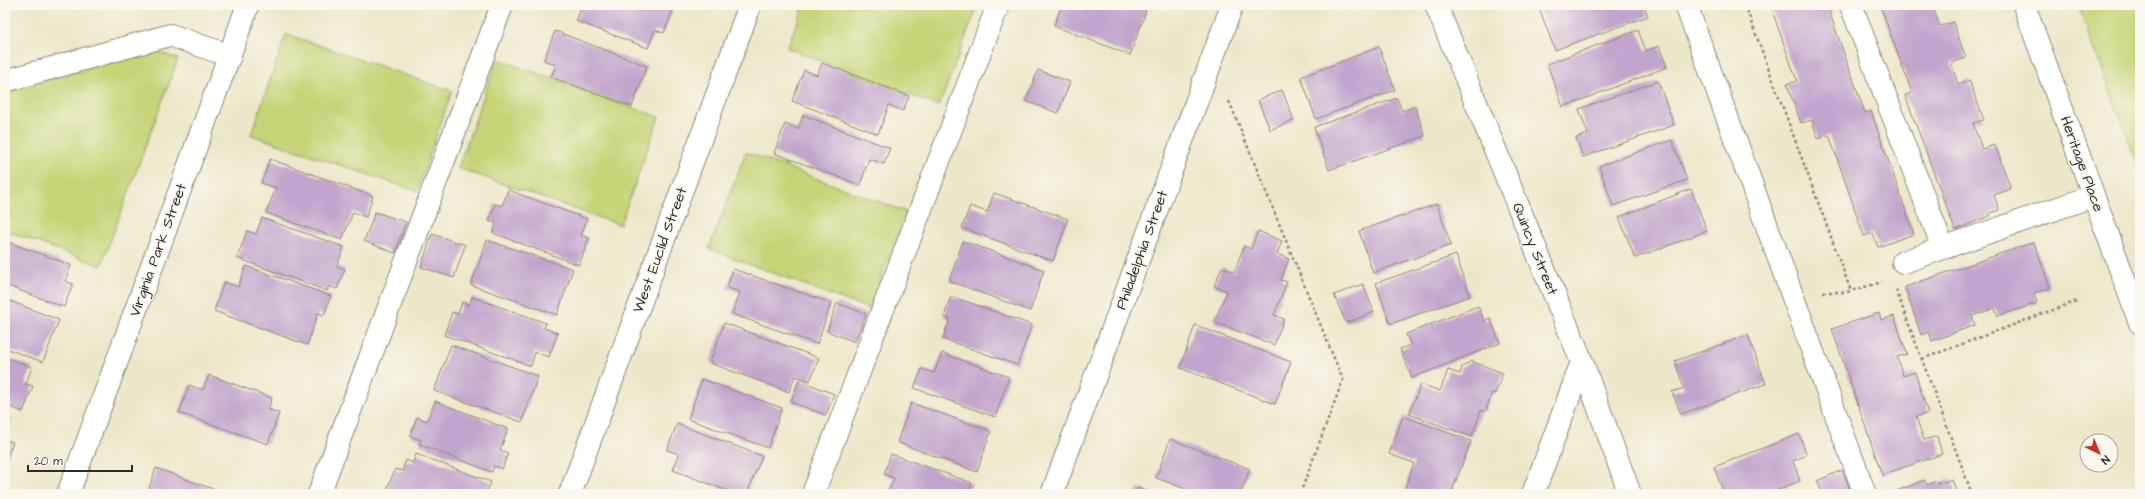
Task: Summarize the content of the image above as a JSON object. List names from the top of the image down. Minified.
{"streets":{"street":["Heritage Place","Quincy Street","Virginia Park Street","West Euclid Street","Philadelphia Street"]},"scale_bar":"20 m","north":"bottom right"}
